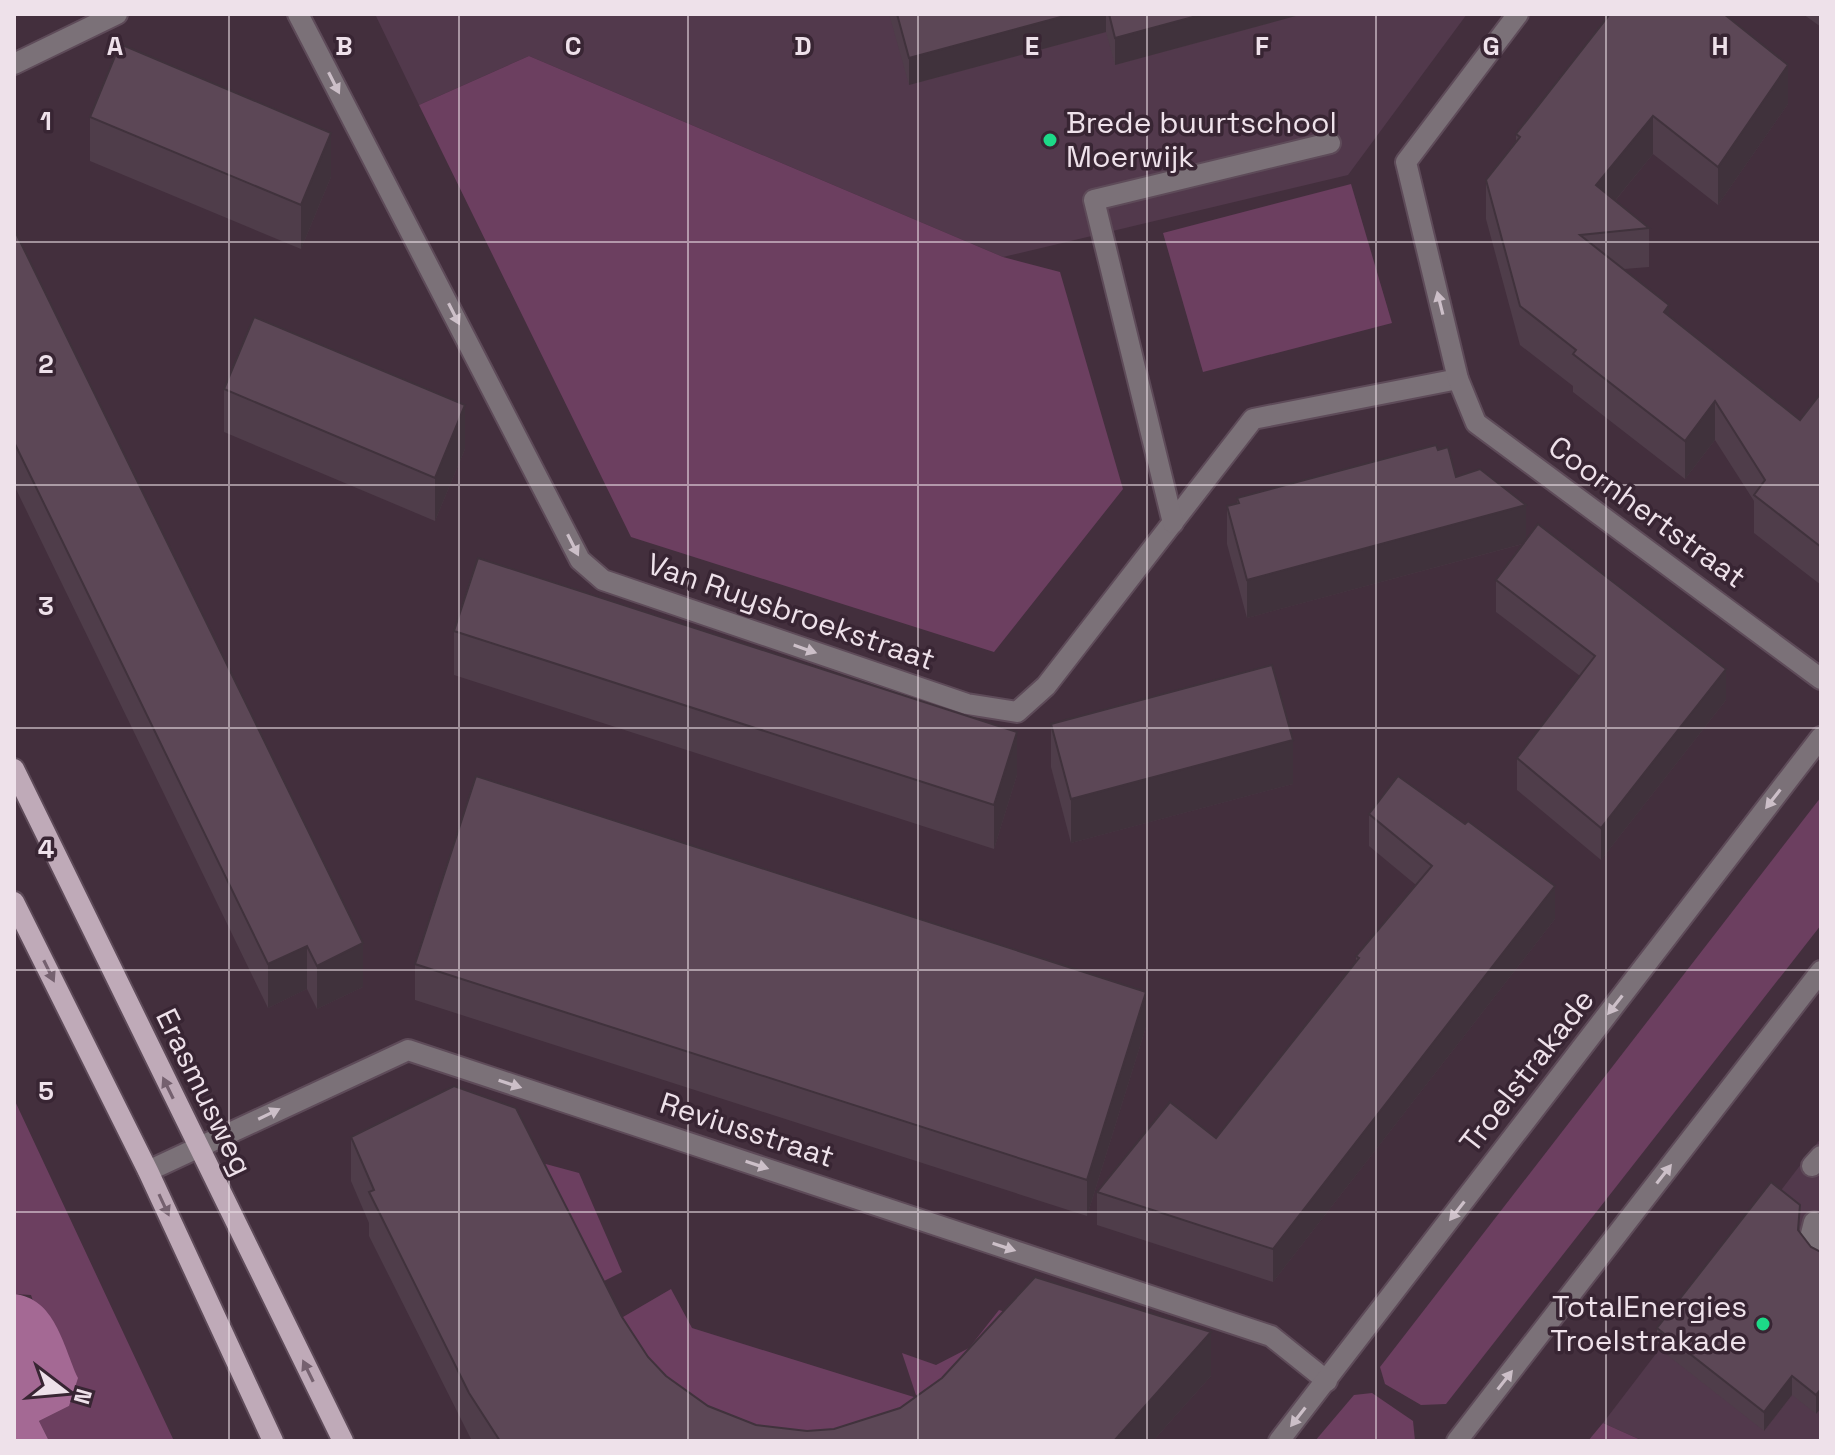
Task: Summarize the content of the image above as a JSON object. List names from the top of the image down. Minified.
{"streets":{"main road":["Erasmusweg"],"street":["Coornhertstraat","Van Ruysbroekstraat","Troelstrakade","Reviusstraat"]},"crossings":[["Coornhertstraat","Van Ruysbroekstraat"],["Troelstrakade","Reviusstraat"],["Erasmusweg","Reviusstraat"]],"one_way":["Coornhertstraat","Reviusstraat"],"places":["Brede buurtschool Moerwijk","TotalEnergies Troelstrakade"],"north":"right","grid":{"columns":["A","B","C","D","E","F","G","H"],"rows":["1","2","3","4","5"]}}
